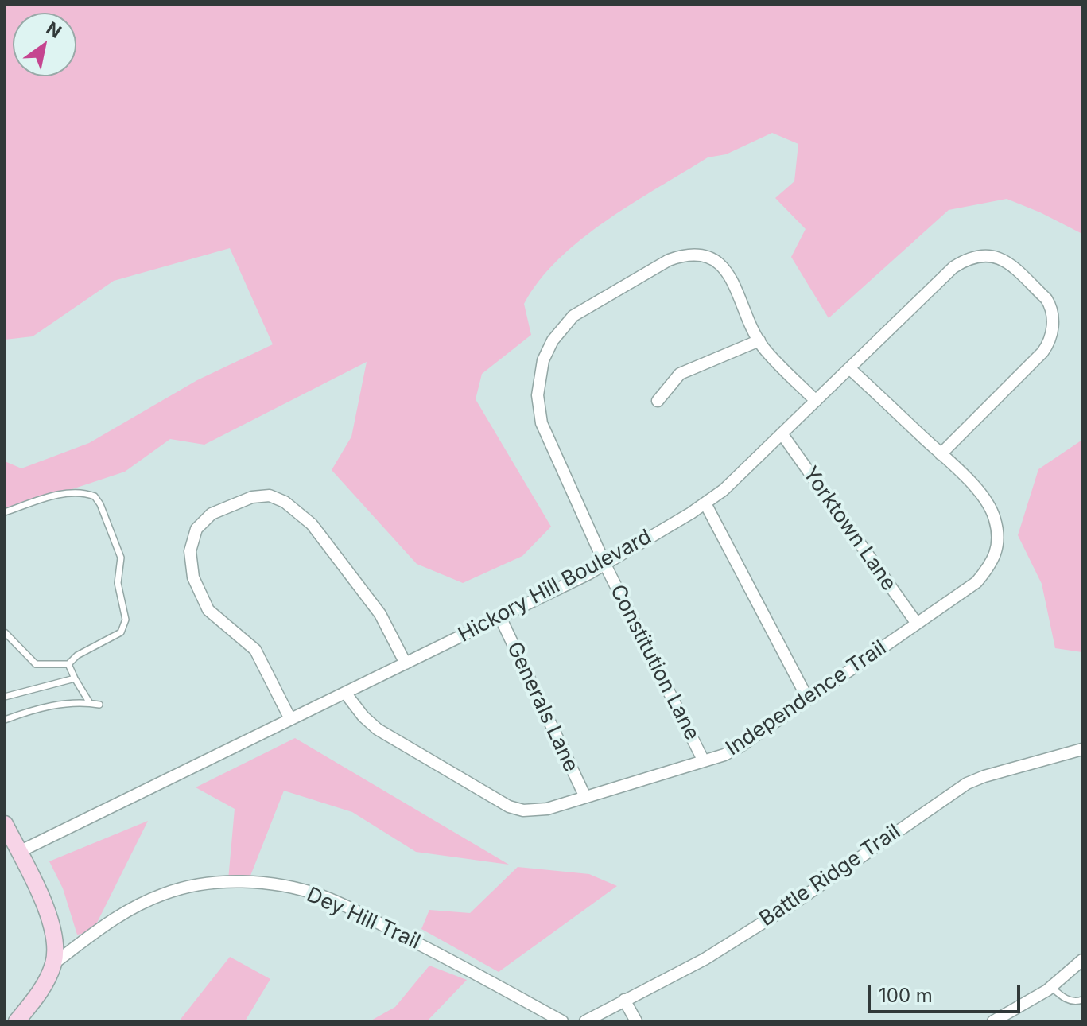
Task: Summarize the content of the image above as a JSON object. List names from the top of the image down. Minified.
{"streets":{"street":["Yorktown Lane","Hickory Hill Boulevard","Constitution Lane","Independence Trail","Generals Lane","Battle Ridge Trail","Dey Hill Trail"]},"crossings":[["Yorktown Lane","Hickory Hill Boulevard"],["Yorktown Lane","Independence Trail"],["Hickory Hill Boulevard","Constitution Lane"],["Hickory Hill Boulevard","Independence Trail"],["Hickory Hill Boulevard","Generals Lane"],["Constitution Lane","Independence Trail"],["Independence Trail","Generals Lane"]],"scale_bar":"100 m","north":"top right"}
